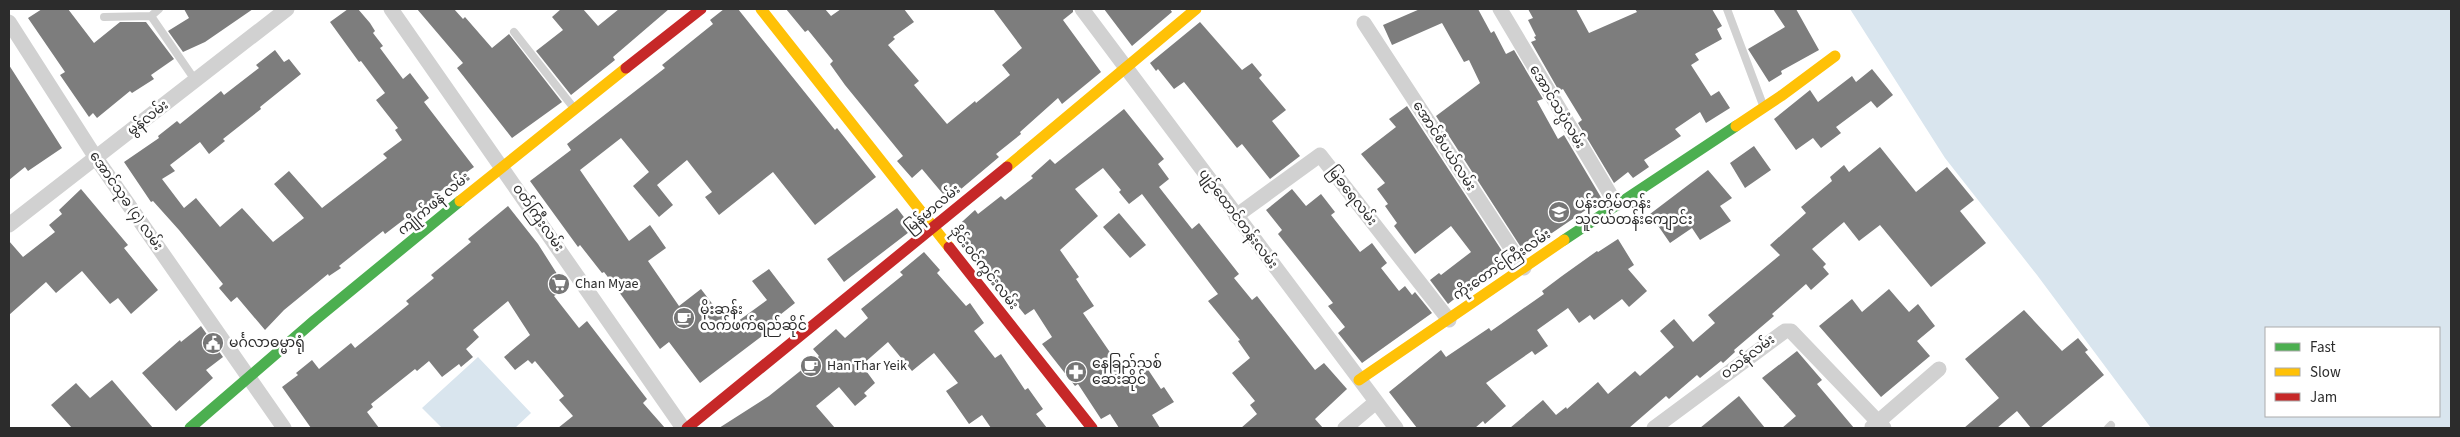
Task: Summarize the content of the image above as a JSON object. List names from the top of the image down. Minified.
{"streets":{"street":["အောင်သပ္ပံလမ်း","မွန်လမ်း","အောင်စံပယ်လမ်း","မြခရေလမ်း","အောင်သုခ (၄) လမ်း","ကျိုက်ဖနဲ လမ်း","မြန်မာလမ်း","၀တ်ကြီးလမ်း","ပျဉ်ထောင်တန်းလမ်း","ကိုးတောင်ကြီးလမ်း","ဒိုင်းဝင်ကွင်းလမ်း","ဝသန်လမ်း"]},"crossings":[["အောင်သပ္ပံလမ်း","ကိုးတောင်ကြီးလမ်း"],["မွန်လမ်း","အောင်သုခ (၄) လမ်း"],["အောင်စံပယ်လမ်း","ကိုးတောင်ကြီးလမ်း"],["မြခရေလမ်း","ပျဉ်ထောင်တန်းလမ်း"],["မြခရေလမ်း","ကိုးတောင်ကြီးလမ်း"],["အောင်သုခ (၄) လမ်း","ကျိုက်ဖနဲ လမ်း"],["ကျိုက်ဖနဲ လမ်း","၀တ်ကြီးလမ်း"],["မြန်မာလမ်း","၀တ်ကြီးလမ်း"],["မြန်မာလမ်း","ပျဉ်ထောင်တန်းလမ်း"],["မြန်မာလမ်း","ဒိုင်းဝင်ကွင်းလမ်း"],["ပျဉ်ထောင်တန်းလမ်း","ကိုးတောင်ကြီးလမ်း"]],"places":{"school or university":["ပန်းတိမ်တန်း သူငယ်တန်းကျောင်း"],"supermarket":["Chan Myae"],"cafe":["မိုးဆန်း လက်ဖက်ရည်ဆိုင်","Han Thar Yeik"],"public building":["မင်္ဂလာဓမ္မာရုံ"],"pharmacy":["နေခြည်သစ် ဆေးဆိုင်"]},"legend":["Fast","Slow","Jam"]}
